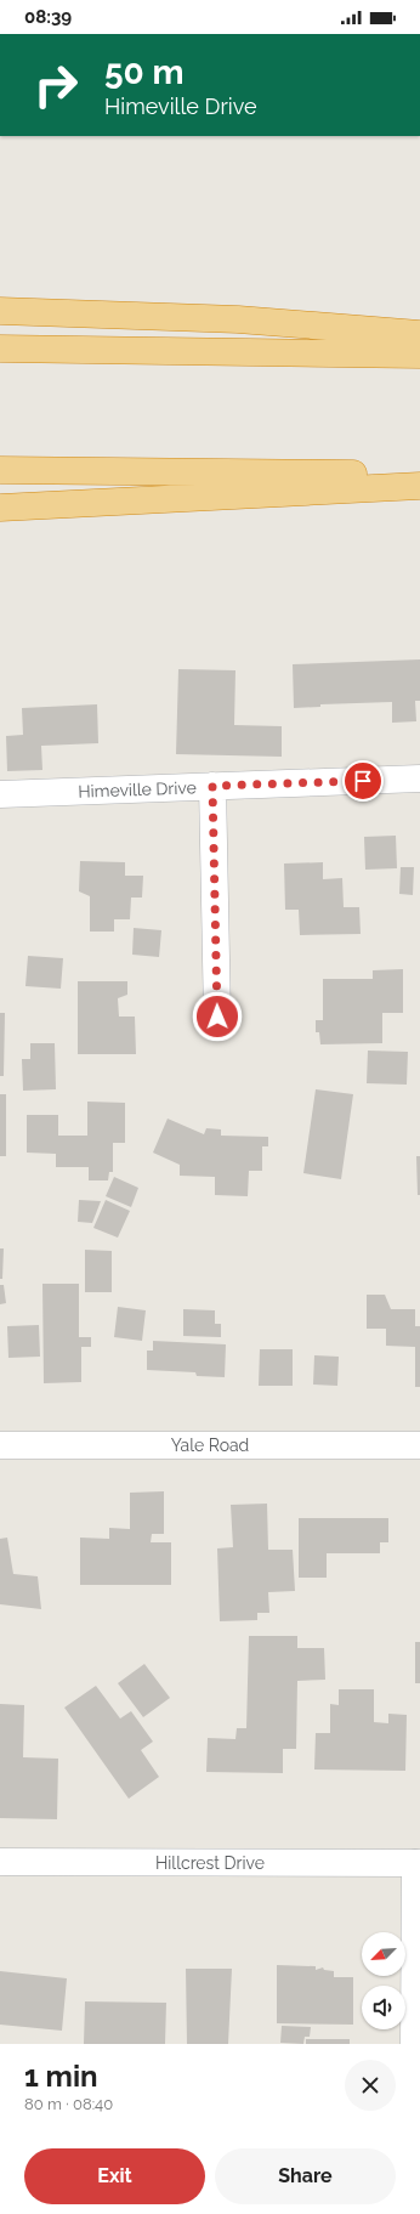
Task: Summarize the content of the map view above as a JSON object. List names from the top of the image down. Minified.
{"streets":{"street":["Himeville Drive","Yale Road","Hillcrest Drive"]},"north":"bottom left","page":{"status":"08:39","turn":["50 m","Himeville Drive"],"heading":["1 min","80 m · 08:40"],"buttons":["Exit","Share"]}}
